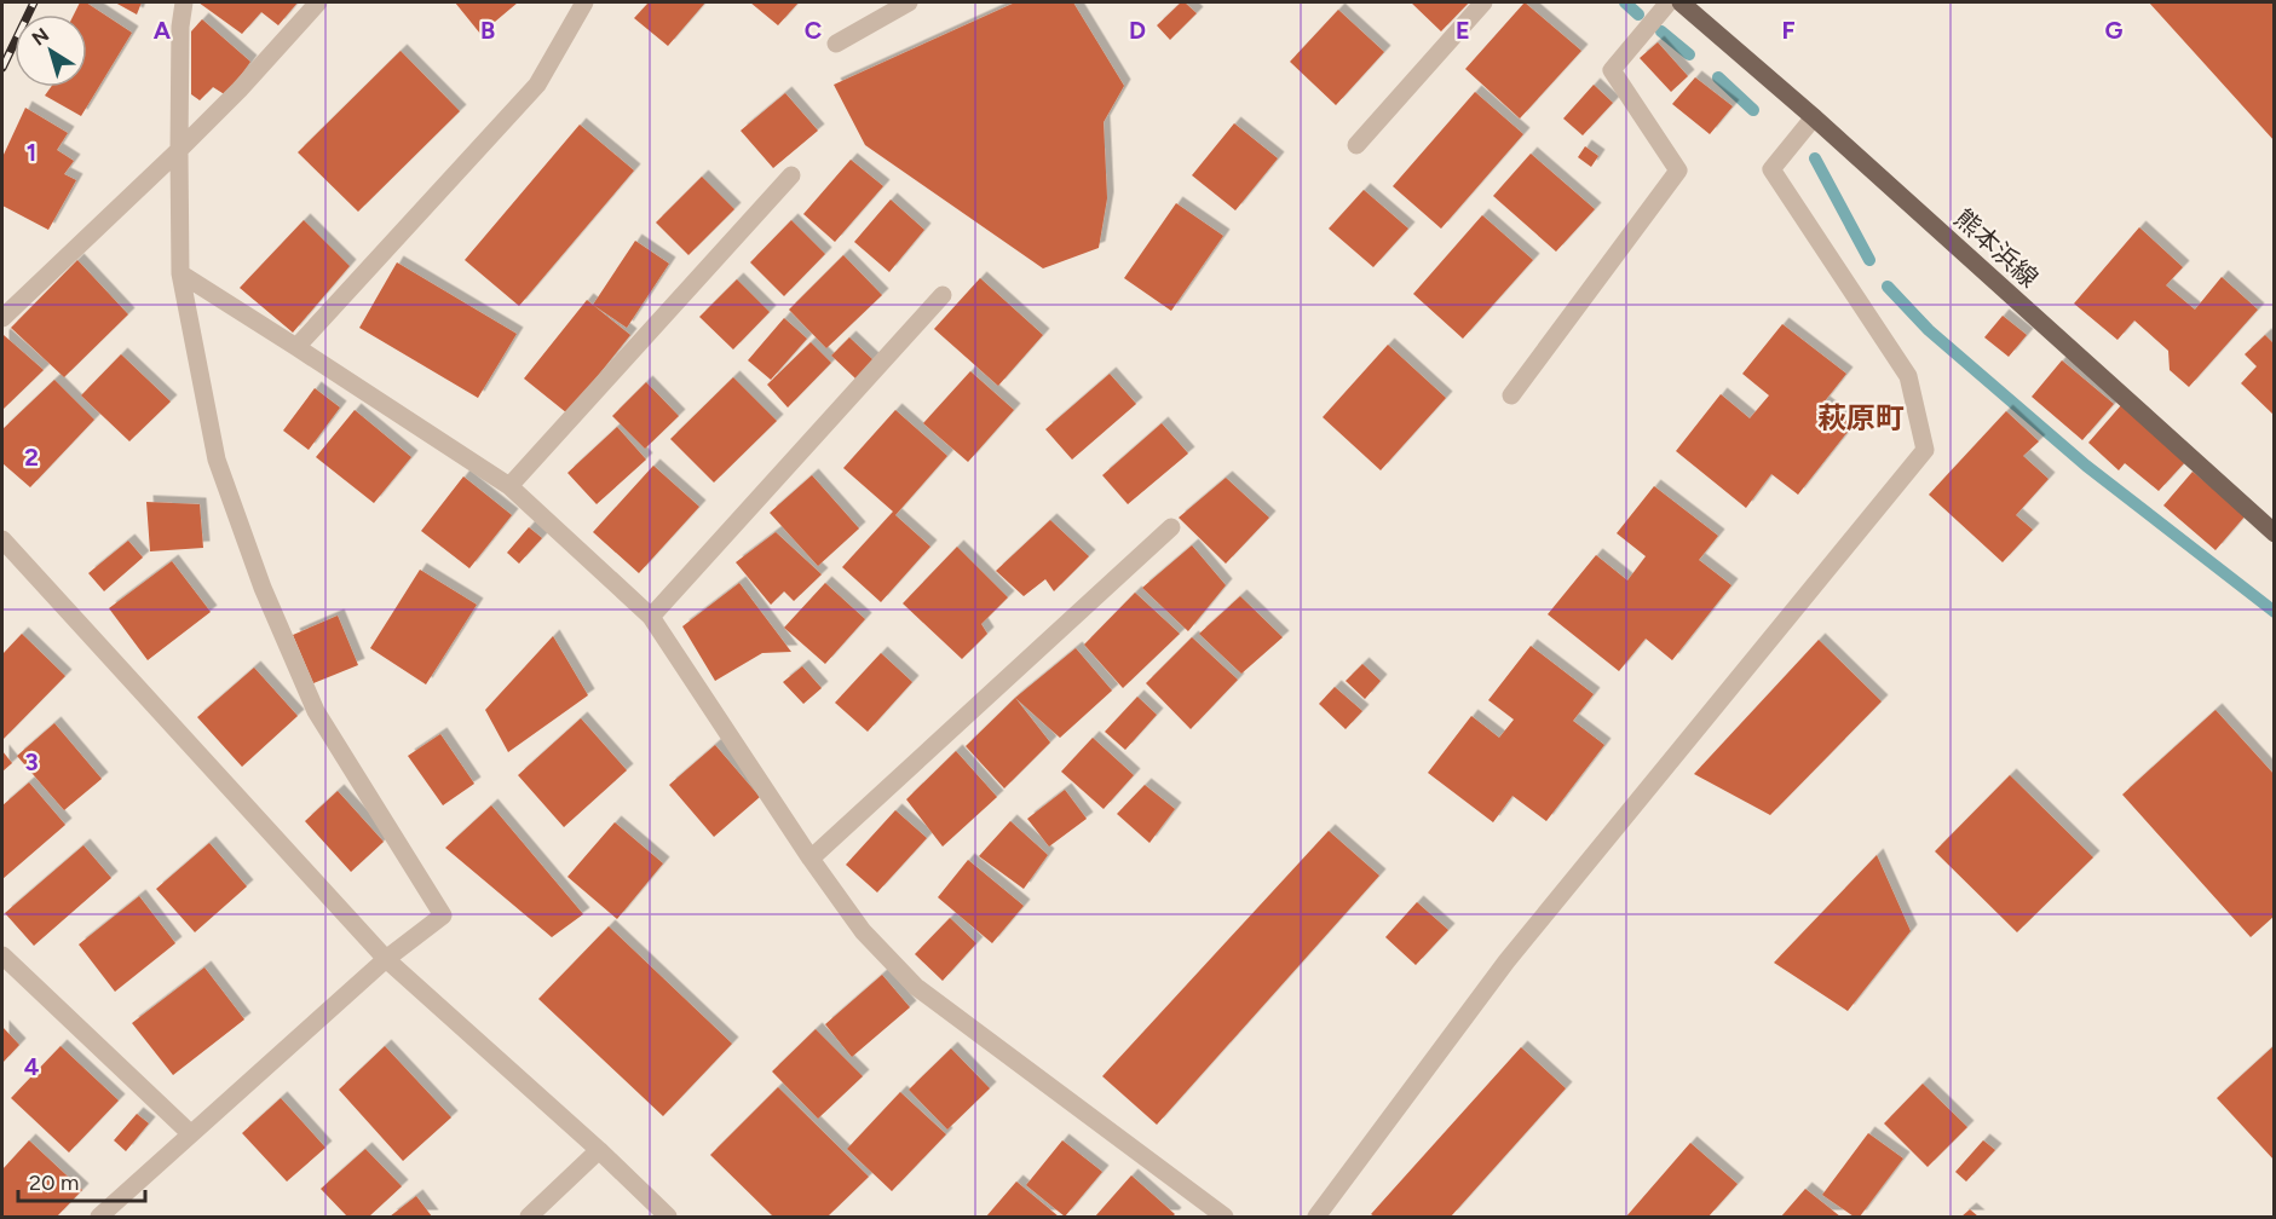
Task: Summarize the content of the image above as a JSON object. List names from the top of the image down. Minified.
{"streets":{"main road":["熊本浜線"]},"districts":["萩原町"],"scale_bar":"20 m","north":"top left","grid":{"columns":["A","B","C","D","E","F","G"],"rows":["1","2","3","4"]}}
